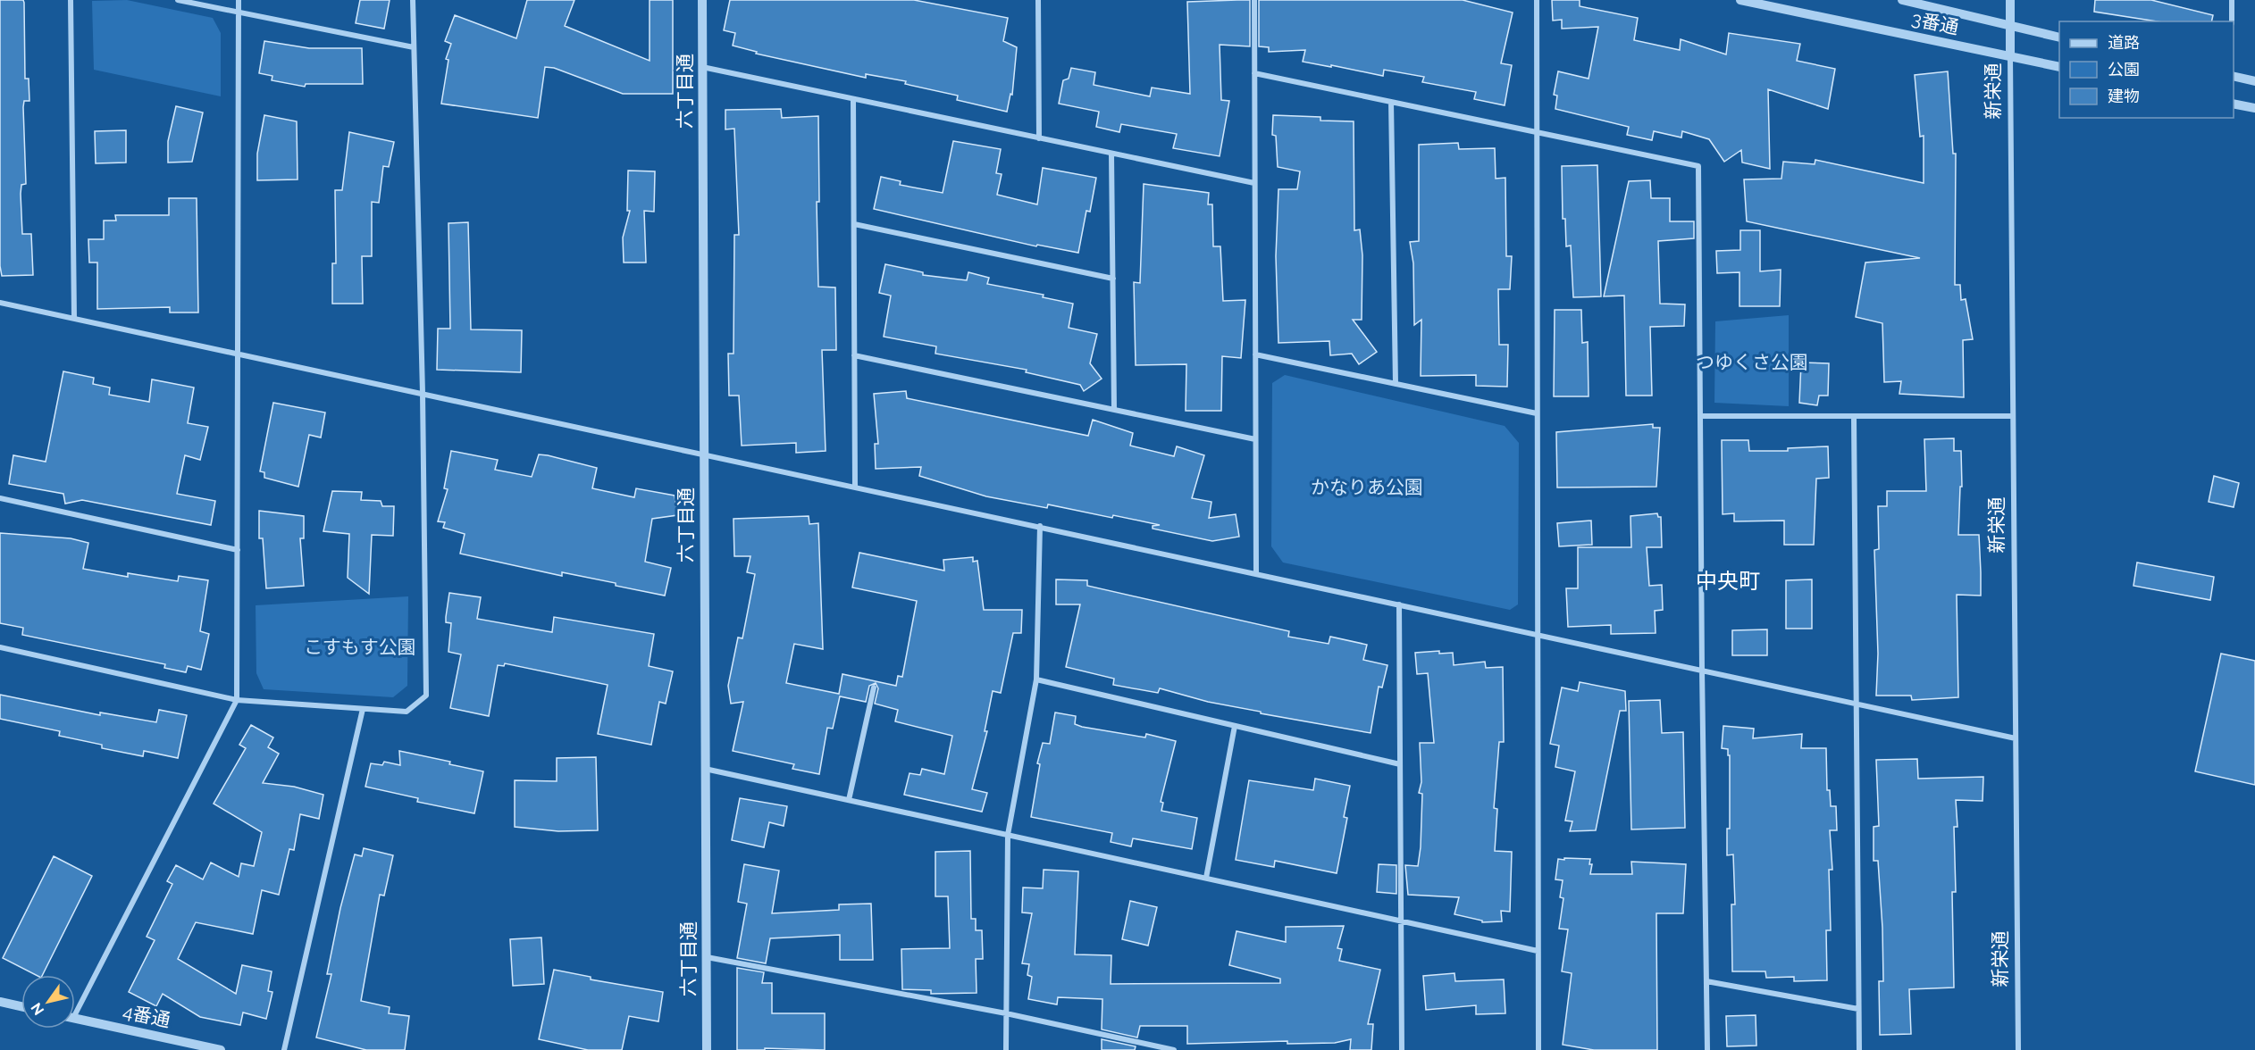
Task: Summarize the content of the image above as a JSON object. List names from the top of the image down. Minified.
{"streets":{"street":["3番通","六丁目通","新栄通","4番通"]},"crossings":[["3番通","新栄通"]],"districts":["中央町"],"parks":["つゆくさ公園","かなりあ公園","こすもす公園"],"legend":["道路","公園","建物"],"north":"bottom left"}
